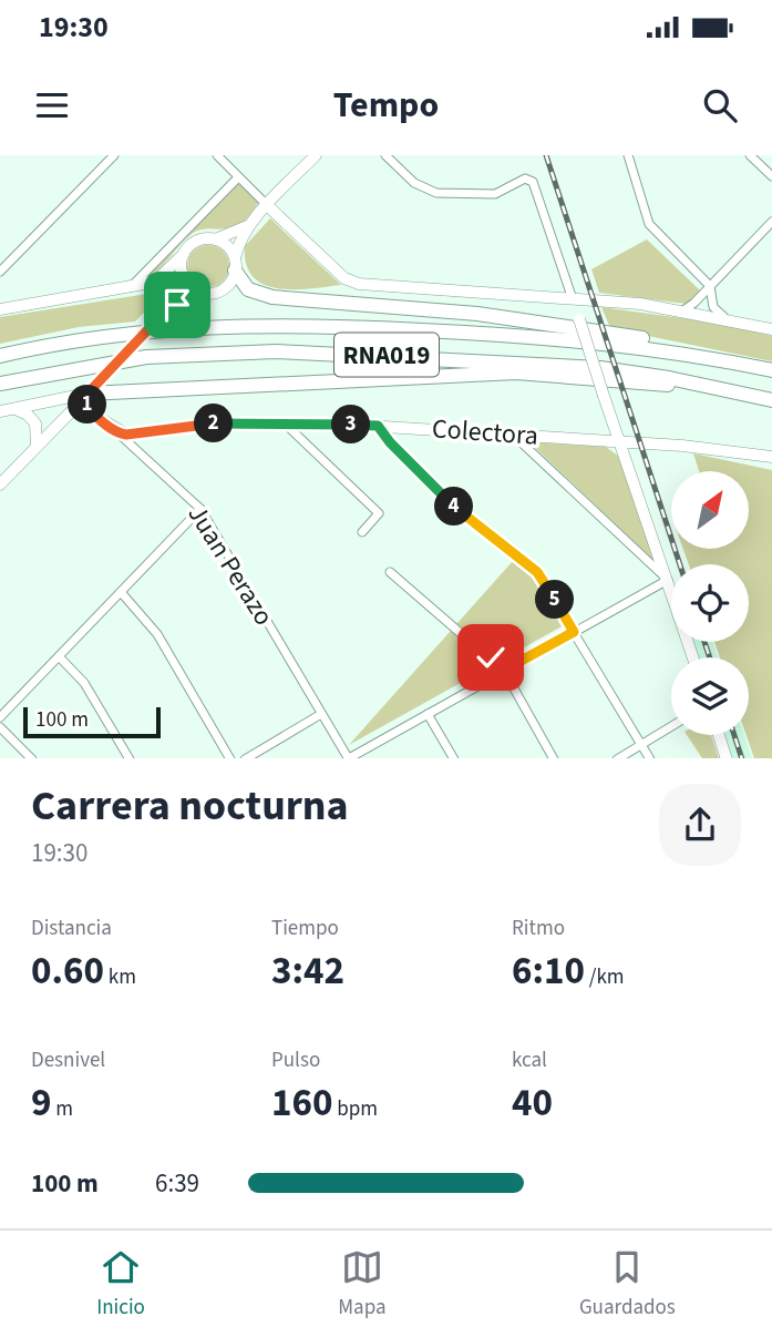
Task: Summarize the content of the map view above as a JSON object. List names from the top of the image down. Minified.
{"streets":{"highway":["RNA019"],"main road":["Colectora","Juan Perazo"]},"crossings":[["Colectora","Juan Perazo"]],"scale_bar":"100 m","north":"top right","page":{"status":"19:30","header":"Tempo","pins":["1","2","3","4","5"],"scale":"100 m","heading":["Carrera nocturna","19:30"],"stats":[["Distancia","0.60 km"],["Tiempo","3:42"],["Ritmo","6:10 /km"],["Desnivel","9 m"],["Pulso","160 bpm"],["kcal","40"]],"list":[{"name":"100 m","note":"6:39"}],"tabs":["Inicio","Mapa","Guardados"]}}
